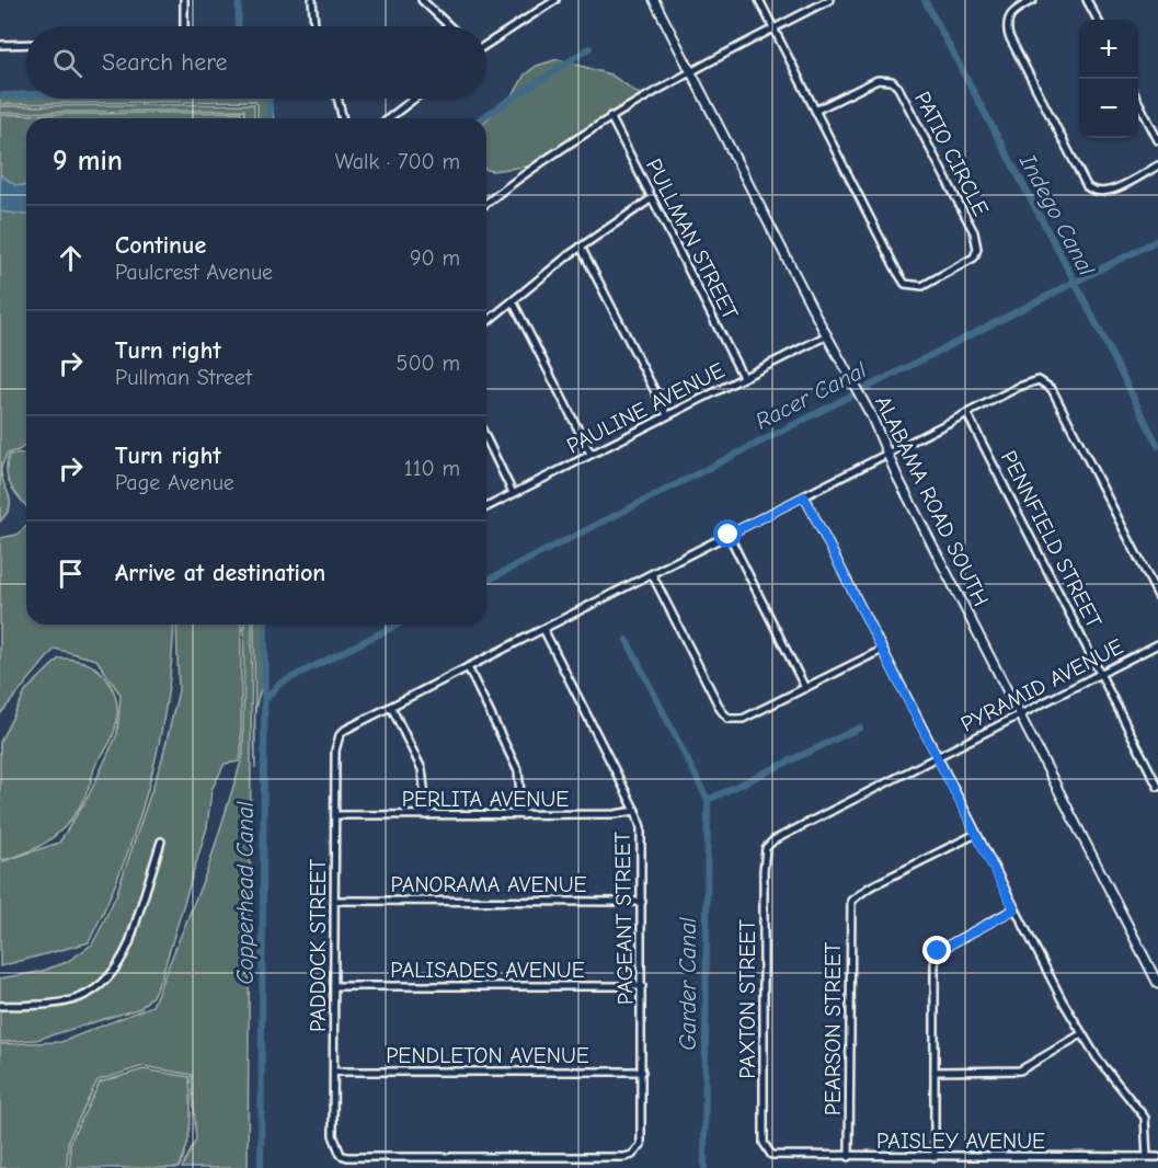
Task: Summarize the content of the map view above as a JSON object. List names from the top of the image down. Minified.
{"streets":{"street":["PATIO CIRCLE","PULLMAN STREET","PAULINE AVENUE","ALABAMA ROAD SOUTH","PENNFIELD STREET","PYRAMID AVENUE","PERLITA AVENUE","PANORAMA AVENUE","PAGEANT STREET","PADDOCK STREET","PALISADES AVENUE","PAXTON STREET","PEARSON STREET","PENDLETON AVENUE","PAISLEY AVENUE"]},"crossings":[["PULLMAN STREET","PAULINE AVENUE"],["PAULINE AVENUE","ALABAMA ROAD SOUTH"],["ALABAMA ROAD SOUTH","PYRAMID AVENUE"],["PENNFIELD STREET","PYRAMID AVENUE"],["PYRAMID AVENUE","PAXTON STREET"],["PERLITA AVENUE","PAGEANT STREET"],["PERLITA AVENUE","PADDOCK STREET"],["PANORAMA AVENUE","PAGEANT STREET"],["PANORAMA AVENUE","PADDOCK STREET"],["PAGEANT STREET","PADDOCK STREET"],["PAGEANT STREET","PALISADES AVENUE"],["PAGEANT STREET","PENDLETON AVENUE"],["PADDOCK STREET","PALISADES AVENUE"],["PADDOCK STREET","PENDLETON AVENUE"],["PAXTON STREET","PAISLEY AVENUE"],["PEARSON STREET","PAISLEY AVENUE"]],"water":["Indego Canal","Racer Canal","Copperhead Canal","Garder Canal"],"page":{"map_buttons":["+","−"],"search":"Search here","heading":["9 min","Walk · 700 m"],"list":[["Continue","Paulcrest Avenue","90 m"],["Turn right","Pullman Street","500 m"],["Turn right","Page Avenue","110 m"],"Arrive at destination"]}}
